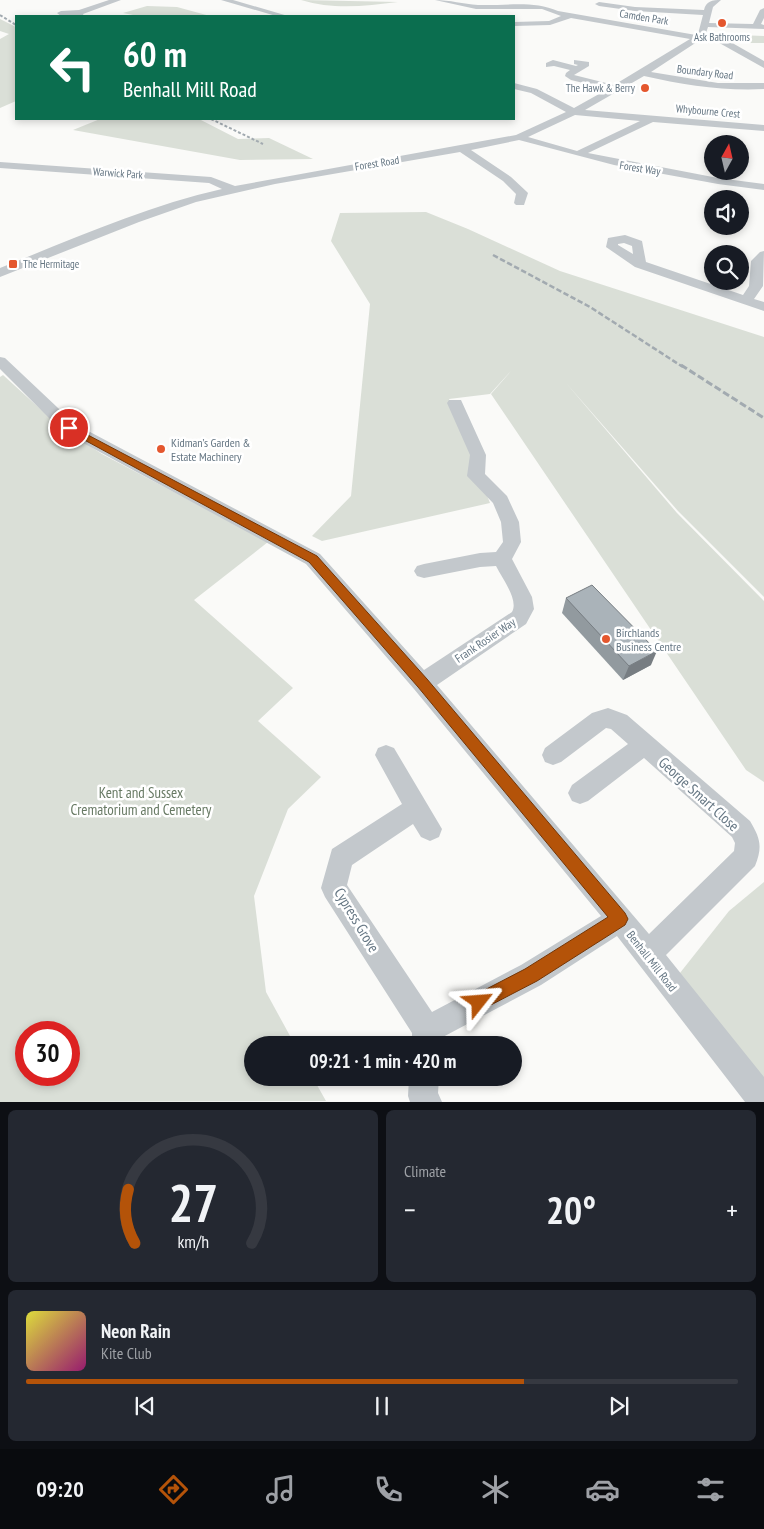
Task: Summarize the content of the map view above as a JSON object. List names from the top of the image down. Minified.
{"streets":{"street":["Camden Park","Boundary Road","Whybourne Crest","Forest Road","Forest Way","Warwick Park","Frank Rosier Way","George Smart Close","Cypress Grove","Benhall Mill Road"]},"crossings":[["Camden Park","Forest Road"],["Boundary Road","Forest Road"],["Whybourne Crest","Forest Road"],["Forest Road","Forest Way"],["Forest Road","Warwick Park"],["Frank Rosier Way","Benhall Mill Road"],["George Smart Close","Benhall Mill Road"]],"parks":["Kent and Sussex Crematorium and Cemetery"],"places":{"other":["Ask Bathrooms","The Hawk & Berry","Kidman’s Garden & Estate Machinery","Birchlands Business Centre"],"transit":["The Hermitage"]},"north":"top","page":{"turn":["60 m","Benhall Mill Road"],"limit":"30","trip":"09:21 · 1 min · 420 m","tile":"Climate","heat":["−","20°","+"],"song":["Neon Rain","Kite Club"],"tabs":"09:20","gauge":["27","km/h"]}}
